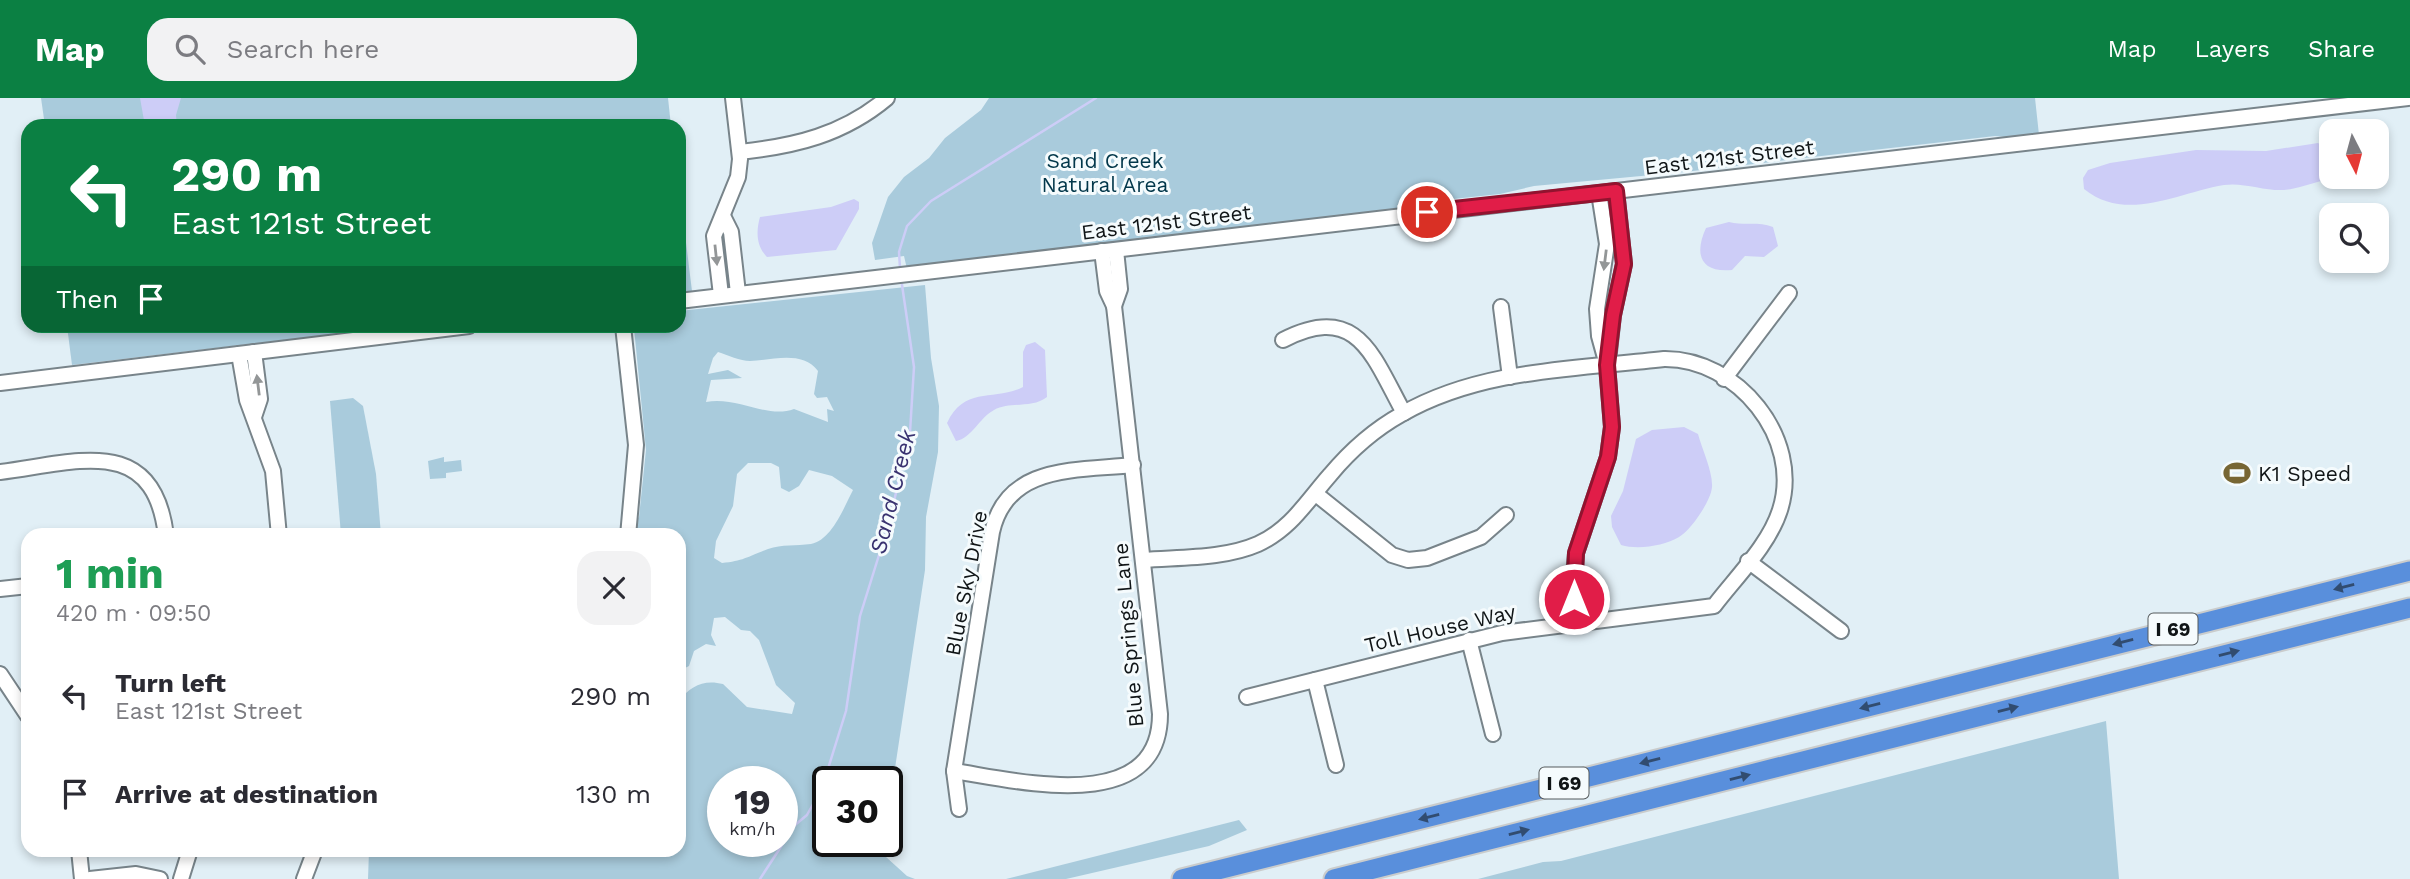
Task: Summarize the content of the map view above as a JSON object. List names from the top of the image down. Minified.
{"streets":{"highway":["I 69"],"street":["East 121st Street","Blue Sky Drive","Toll House Way","Blue Springs Lane"]},"crossings":[["East 121st Street","Blue Springs Lane"],["Blue Sky Drive","Blue Springs Lane"],["Toll House Way","Blue Springs Lane"]],"water":["Sand Creek"],"parks":["Sand Creek Natural Area"],"places":{"sports":["K1 Speed"]},"north":"bottom","page":{"header":"Map","search":"Search here","nav":["Map","Layers","Share"],"turn":["290 m","East 121st Street"],"then":"Then","heading":["1 min","420 m · 09:50"],"list":[{"name":"Turn left","note":"East 121st Street","value":"290 m"},{"name":"Arrive at destination","value":"130 m"}],"speed":"19 km/h","limit":"30"}}
